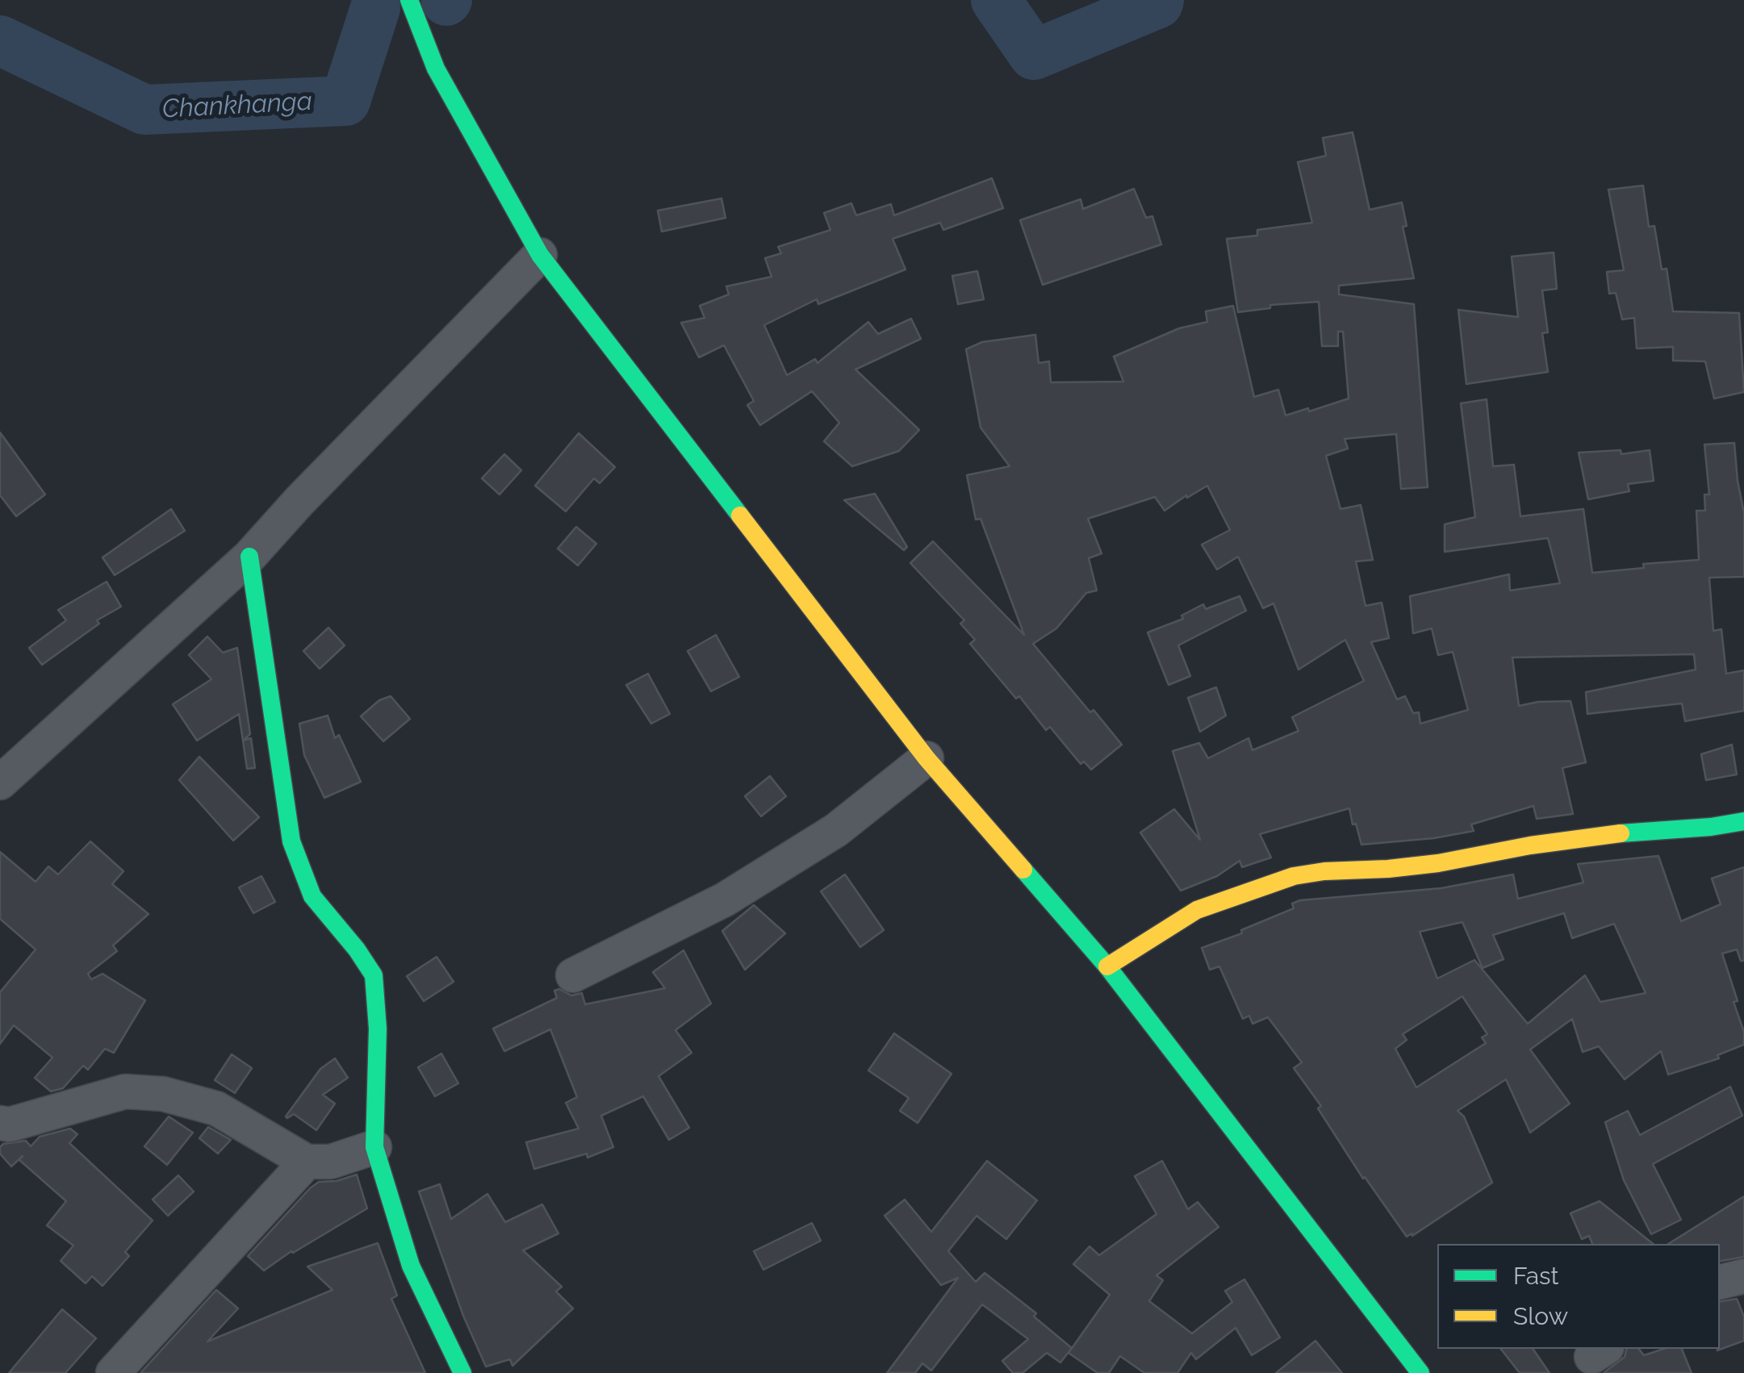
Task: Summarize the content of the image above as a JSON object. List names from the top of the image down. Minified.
{"water":["Chankhanga"],"legend":["Fast","Slow"]}
